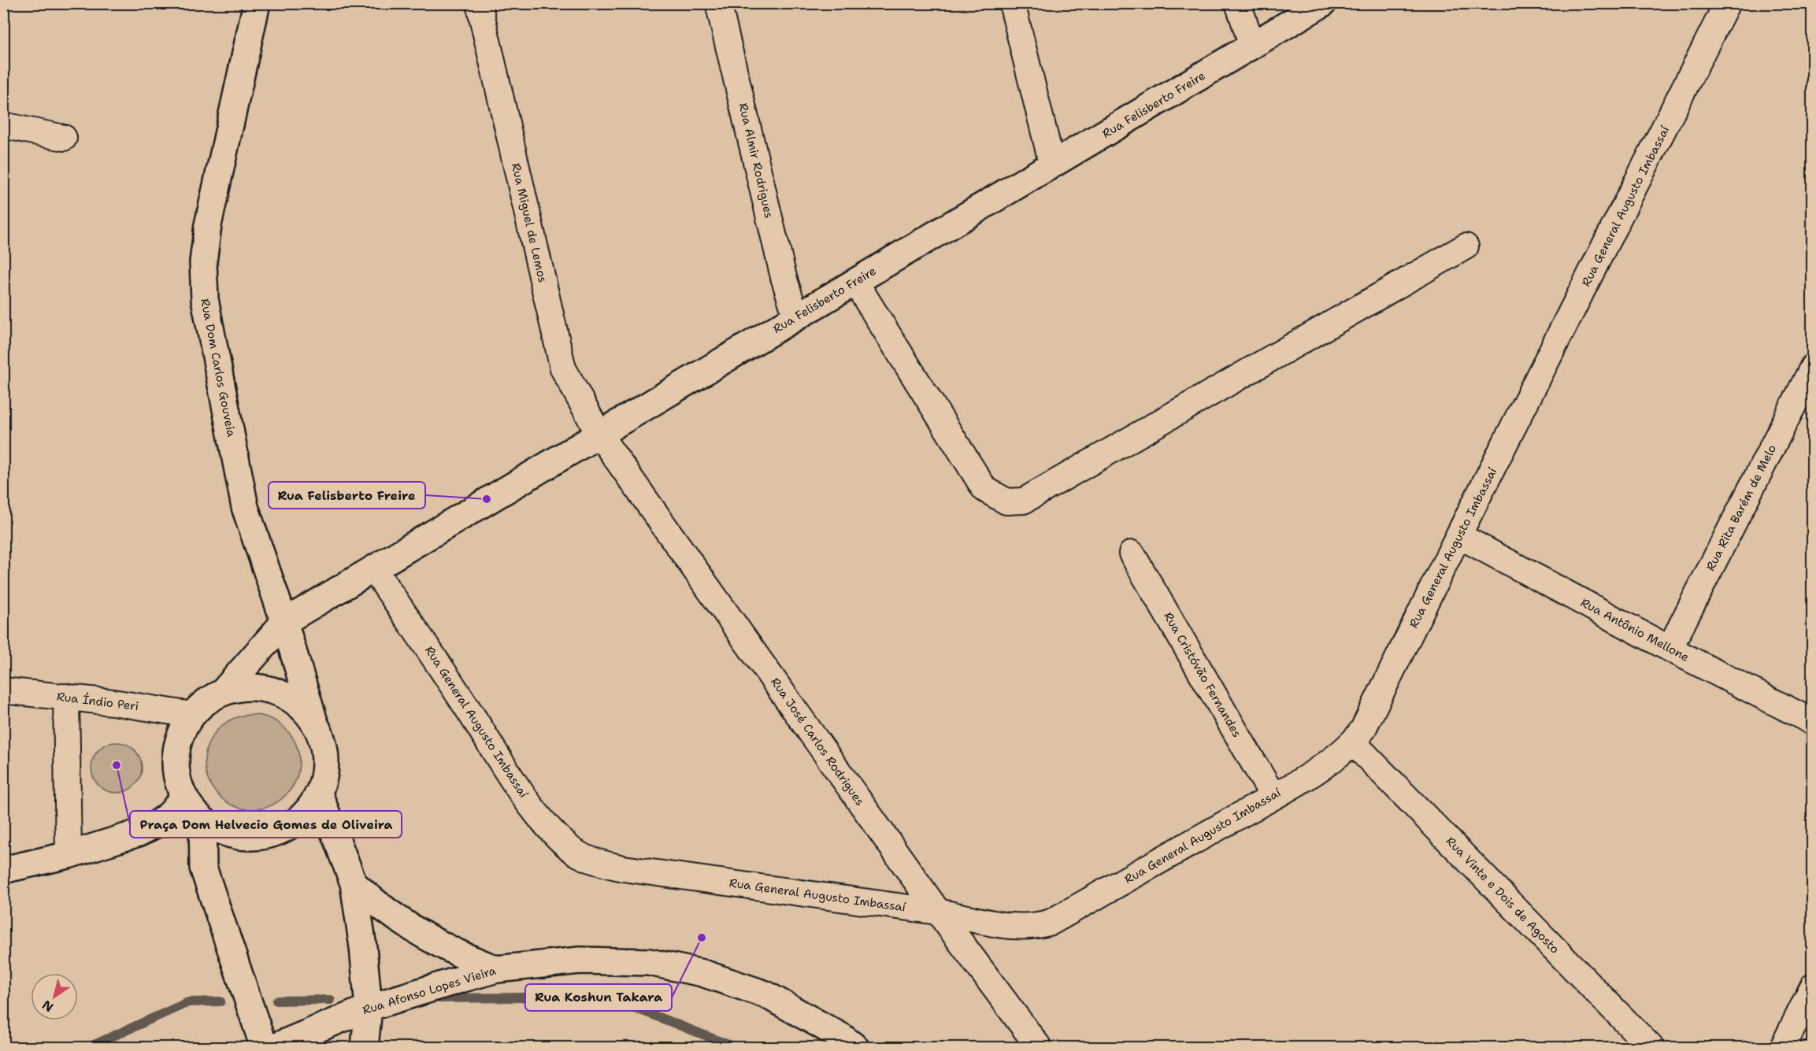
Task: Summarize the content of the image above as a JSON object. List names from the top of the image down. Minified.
{"streets":{"street":["Rua Felisberto Freire","Rua Almir Rodrigues","Rua General Augusto Imbassaí","Rua Miguel de Lemos","Rua Dom Carlos Gouveia","Rua Rita Barém de Melo","Rua Antônio Mellone","Rua Cristóvão Fernandes","Rua Índio Peri","Rua José Carlos Rodrigues","Rua Vinte e Dois de Agosto","Rua Afonso Lopes Vieira"]},"crossings":[["Rua Felisberto Freire","Rua Almir Rodrigues"],["Rua Felisberto Freire","Rua General Augusto Imbassaí"],["Rua Felisberto Freire","Rua Miguel de Lemos"],["Rua Felisberto Freire","Rua Dom Carlos Gouveia"],["Rua Felisberto Freire","Rua Índio Peri"],["Rua Felisberto Freire","Rua José Carlos Rodrigues"],["Rua General Augusto Imbassaí","Rua Antônio Mellone"],["Rua General Augusto Imbassaí","Rua Cristóvão Fernandes"],["Rua General Augusto Imbassaí","Rua José Carlos Rodrigues"],["Rua General Augusto Imbassaí","Rua Vinte e Dois de Agosto"],["Rua Miguel de Lemos","Rua José Carlos Rodrigues"],["Rua Dom Carlos Gouveia","Rua Índio Peri"],["Rua Rita Barém de Melo","Rua Antônio Mellone"]],"places":["Rua Felisberto Freire","Praça Dom Helvecio Gomes de Oliveira","Rua Koshun Takara"],"north":"bottom left"}
